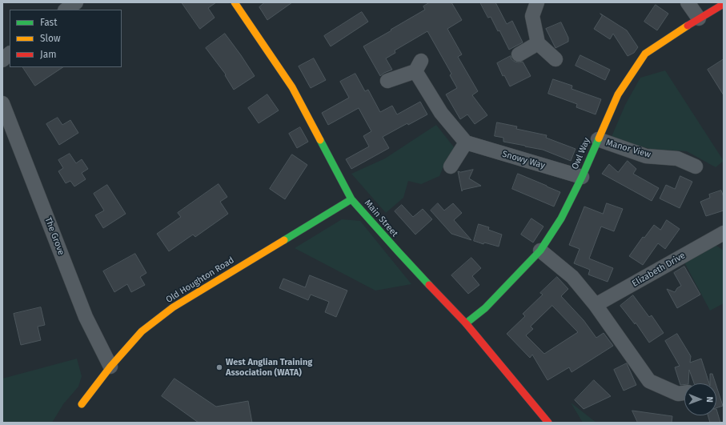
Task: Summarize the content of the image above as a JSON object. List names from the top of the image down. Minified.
{"streets":{"street":["Manor View","Owl Way","Snowy Way","Main Street","The Grove","Elizabeth Drive","Old Houghton Road"]},"crossings":[["Manor View","Owl Way"],["Owl Way","Snowy Way"],["Owl Way","Main Street"],["Main Street","Old Houghton Road"],["The Grove","Old Houghton Road"]],"places":["West Anglian Training Association (WATA)"],"legend":["Fast","Slow","Jam"],"north":"right"}
